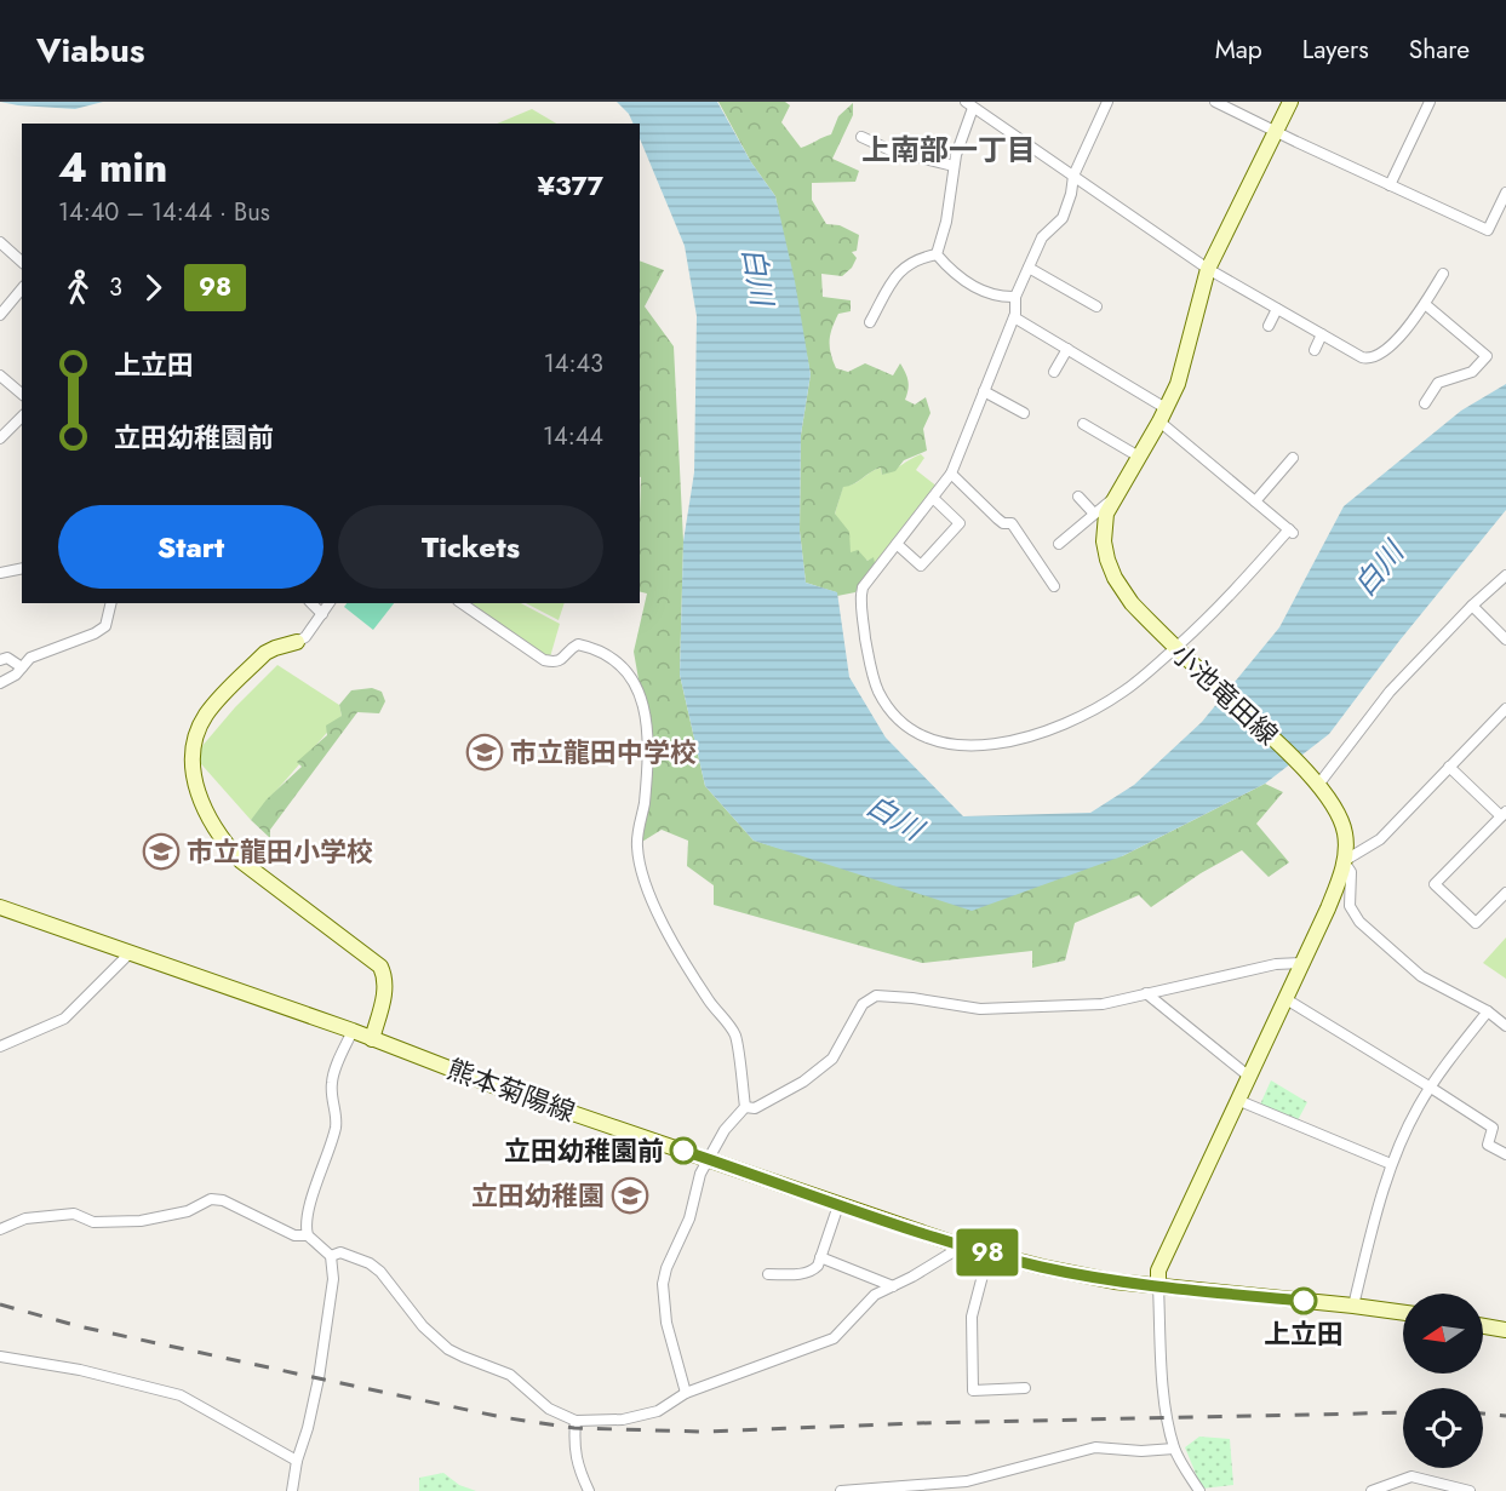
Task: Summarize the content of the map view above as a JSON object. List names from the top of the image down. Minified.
{"streets":{"main road":["小池竜田線","熊本菊陽線"]},"crossings":[["小池竜田線","熊本菊陽線"]],"districts":["上南部一丁目"],"water":["白川"],"places":{"school or university":["市立龍田中学校","市立龍田小学校","立田幼稚園"],"other":["立田幼稚園前","上立田"]},"lines":["bus line 98"],"north":"left","page":{"header":"Viabus","nav":["Map","Layers","Share"],"on_map":"98","heading":["4 min","14:40 – 14:44 · Bus","¥377"],"legs":["3","98"],"list":[{"name":"上立田","value":"14:43"},{"name":"立田幼稚園前","value":"14:44"}],"buttons":["Start","Tickets"]}}
